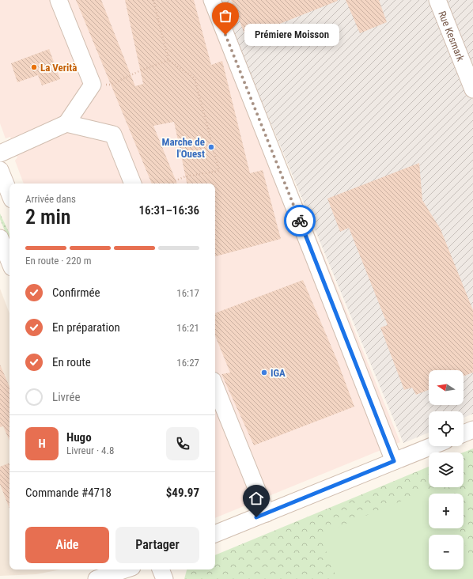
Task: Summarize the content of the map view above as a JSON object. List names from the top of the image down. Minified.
{"streets":{"street":["Rue Kesmark"]},"places":["Prémiere Moisson","La Verità","Marche de l'Ouest","IGA"],"north":"left","page":{"bubble":"Prémiere Moisson","heading":["2 min","Arrivée dans","16:31–16:36"],"panel":["Hugo","Livreur · 4.8","Commande #4718","$49.97"],"bar":"En route · 220 m","list":[["Confirmée","16:17"],["En préparation","16:21"],["En route","16:27"],"Livrée"],"map_buttons":["+","−"],"round":"H","buttons":["Aide","Partager"]}}
